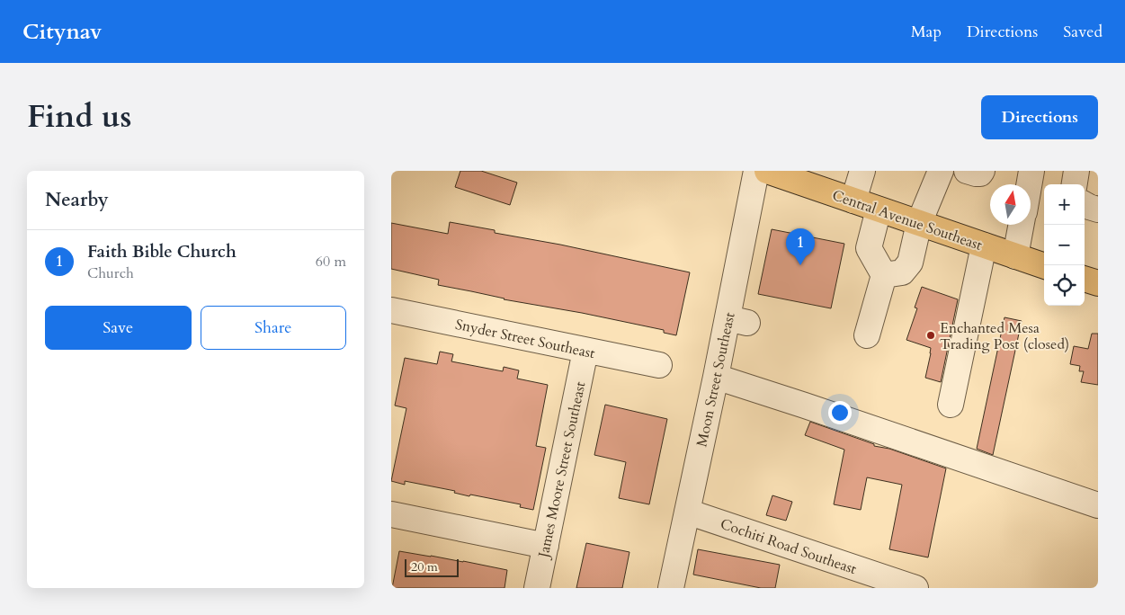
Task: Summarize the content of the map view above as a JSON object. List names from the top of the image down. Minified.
{"streets":{"main road":["Central Avenue Southeast"],"street":["Snyder Street Southeast","Moon Street Southeast","James Moore Street Southeast","Cochiti Road Southeast"]},"crossings":[["Snyder Street Southeast","James Moore Street Southeast"],["Moon Street Southeast","Cochiti Road Southeast"]],"places":["Enchanted Mesa Trading Post (closed)"],"scale_bar":"20 m","north":"top","page":{"header":"Citynav","nav":["Map","Directions","Saved"],"title":"Find us","buttons":["Directions",["Save","Share"]],"heading":"Nearby","map_buttons":["+","−"],"pins":"1","list":[{"mark":"1","name":"Faith Bible Church","note":"Church","value":"60 m"}],"scale":"20 m"}}
